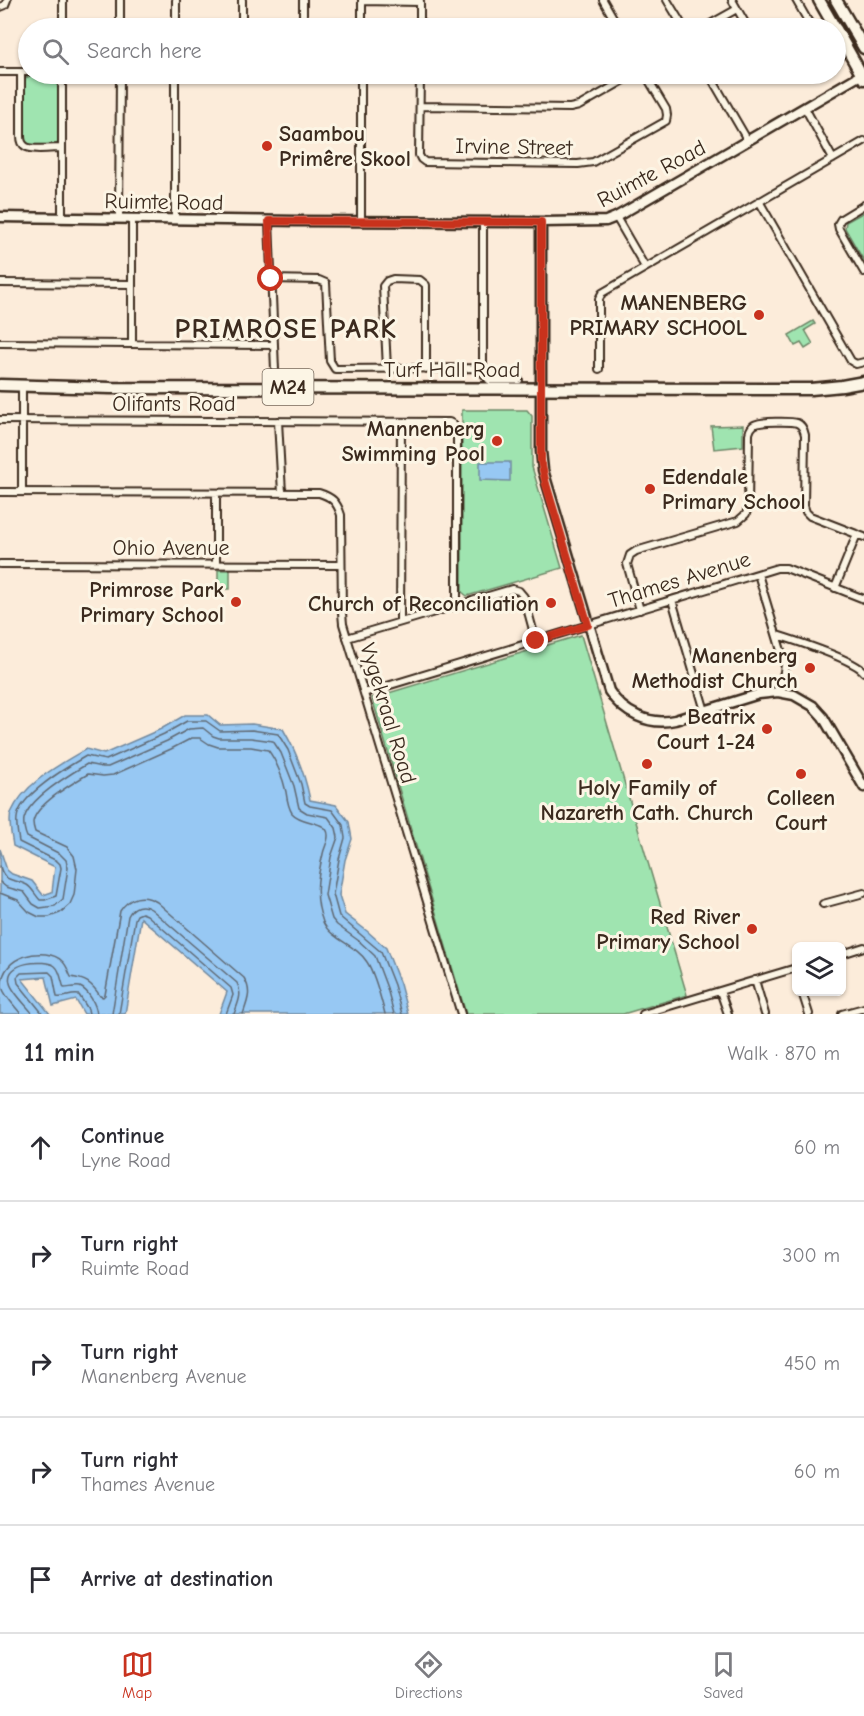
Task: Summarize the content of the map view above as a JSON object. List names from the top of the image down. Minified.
{"streets":{"main road":["Turf Hall Road","M24"],"street":["Irvine Street","Ruimte Road","Olifants Road","Ohio Avenue","Thames Avenue","Vygekraal Road"]},"crossings":[["Ohio Avenue","Vygekraal Road"],["Thames Avenue","Vygekraal Road"]],"districts":["PRIMROSE PARK"],"places":["Saambou Primêre Skool","MANENBERG PRIMARY SCHOOL","Mannenberg Swimming Pool","Edendale Primary School","Primrose Park Primary School","Church of Reconciliation","Manenberg Methodist Church","Beatrix Court 1-24","Holy Family of Nazareth Cath. Church","Colleen Court","Red River Primary School"],"page":{"search":"Search here","heading":["11 min","Walk · 870 m"],"list":[["Continue","Lyne Road","60 m"],["Turn right","Ruimte Road","300 m"],["Turn right","Manenberg Avenue","450 m"],["Turn right","Thames Avenue","60 m"],"Arrive at destination"],"nav":["Map","Directions","Saved"]}}
